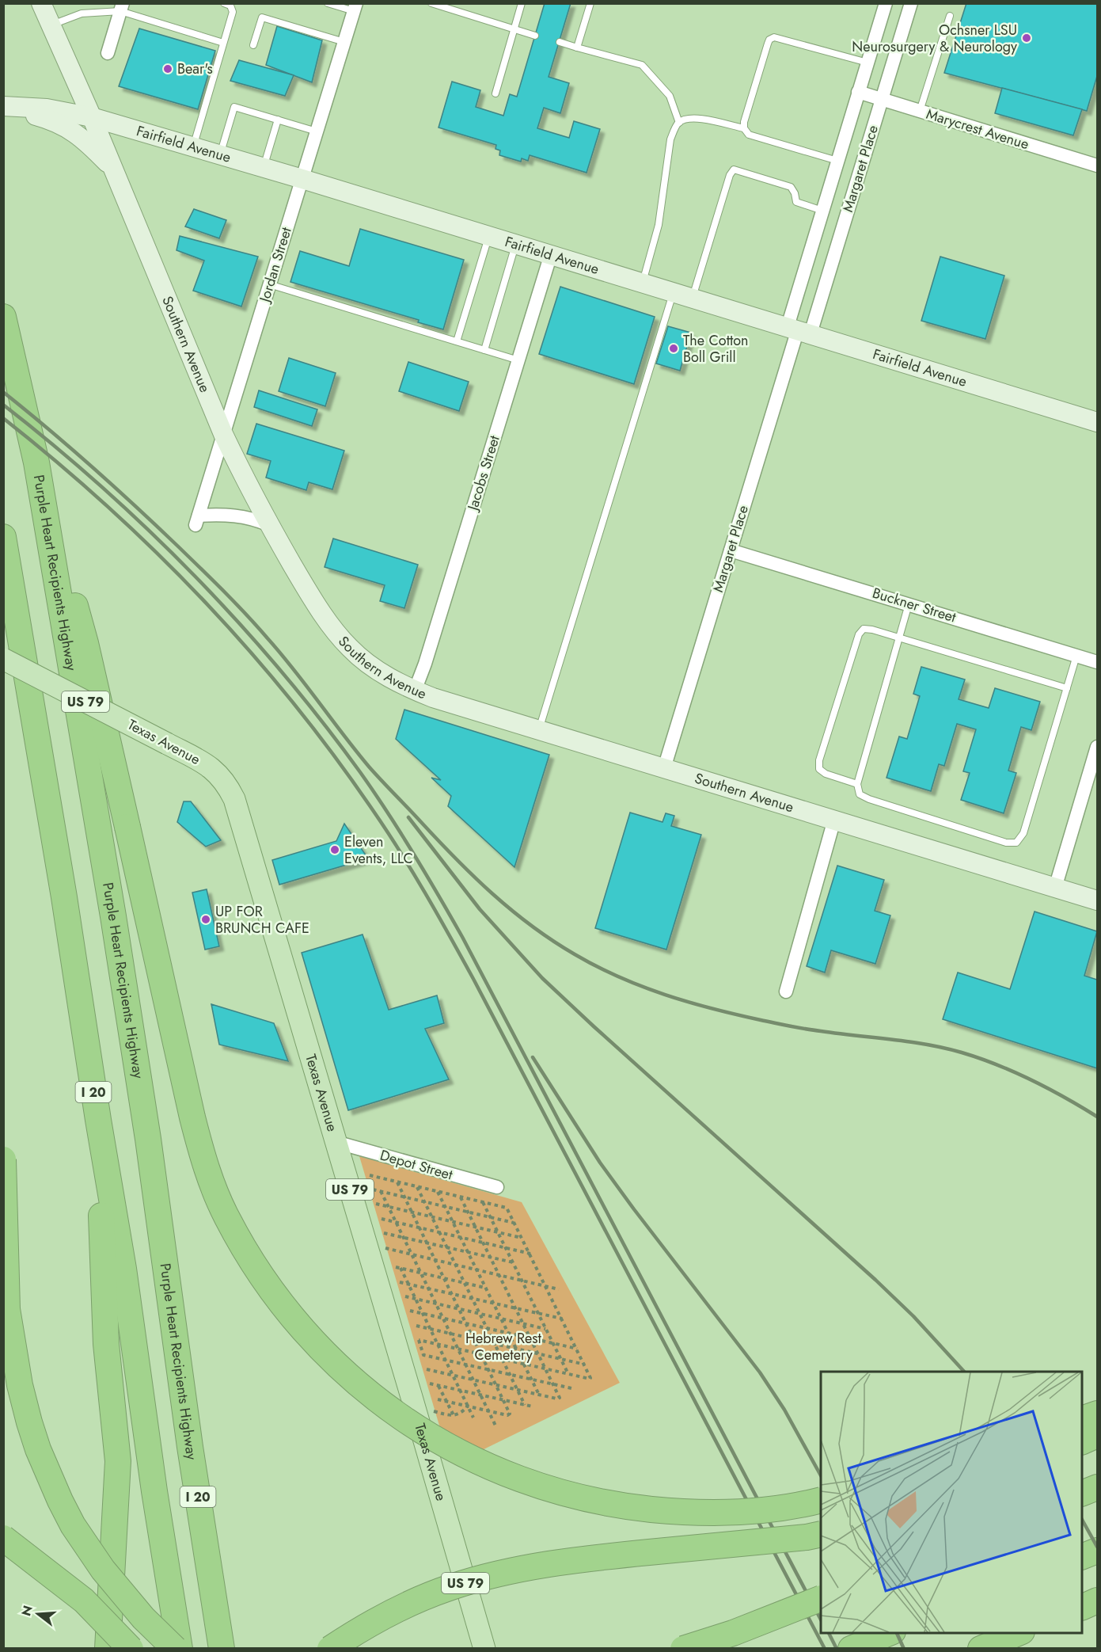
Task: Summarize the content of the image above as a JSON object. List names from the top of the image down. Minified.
{"streets":{"highway":["Purple Heart Recipients Highway","I 20"],"main road":["US 79","Texas Avenue"],"street":["Marycrest Avenue","Fairfield Avenue","Margaret Place","Jordan Street","Southern Avenue","Jacobs Street","Buckner Street","Depot Street"]},"crossings":[["Marycrest Avenue","Margaret Place"],["Fairfield Avenue","Margaret Place"],["Fairfield Avenue","Jordan Street"],["Fairfield Avenue","Southern Avenue"],["Fairfield Avenue","Jacobs Street"],["Margaret Place","Southern Avenue"],["Margaret Place","Buckner Street"],["Jordan Street","Southern Avenue"],["Southern Avenue","Jacobs Street"],["Texas Avenue","Depot Street"]],"parks":["Hebrew Rest Cemetery"],"places":["Ochsner LSU Neurosurgery & Neurology","Bear's","The Cotton Boll Grill","Eleven Events, LLC","UP FOR BRUNCH CAFE"],"north":"left"}
